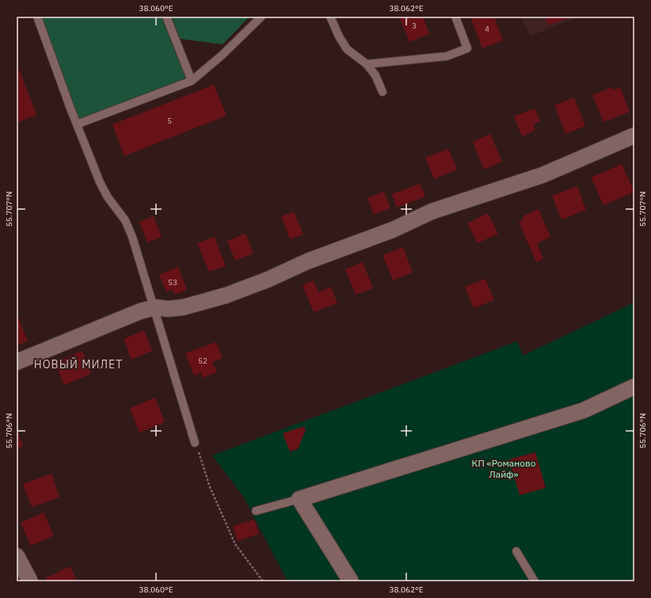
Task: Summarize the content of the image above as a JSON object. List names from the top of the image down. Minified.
{"districts":["НОВЫЙ МИЛЕТ"],"parks":["КП «Романово Лайф»"],"house_numbers":["3","4","5","53","52"],"coordinates":["38.060°E","38.062°E","55.707°N","55.706°N"]}
